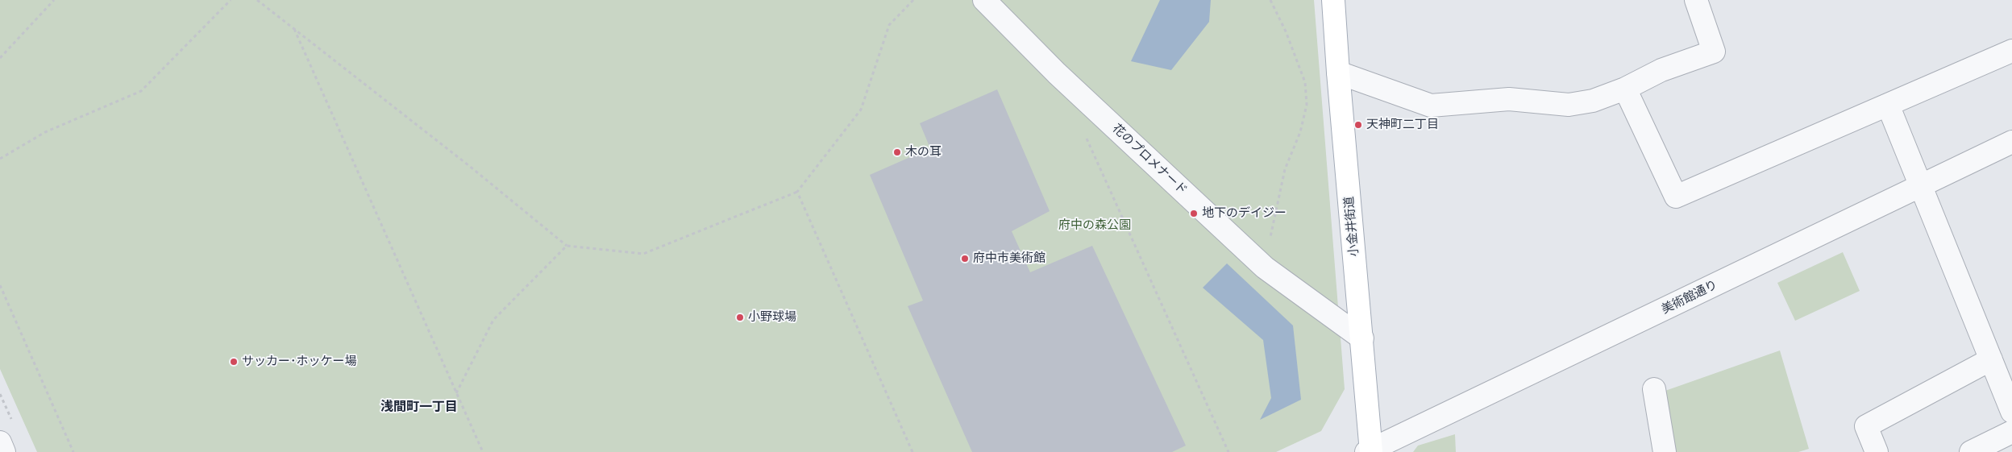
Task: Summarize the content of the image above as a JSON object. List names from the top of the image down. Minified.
{"streets":{"main road":["小金井街道"],"street":["花のプロメナード","美術館通り"]},"crossings":[["花のプロメナード","小金井街道"],["小金井街道","美術館通り"]],"districts":["浅間町一丁目"],"parks":["府中の森公園"],"places":["天神町二丁目","木の耳","地下のデイジー","府中市美術館","小野球場","サッカー･ホッケー場"]}
